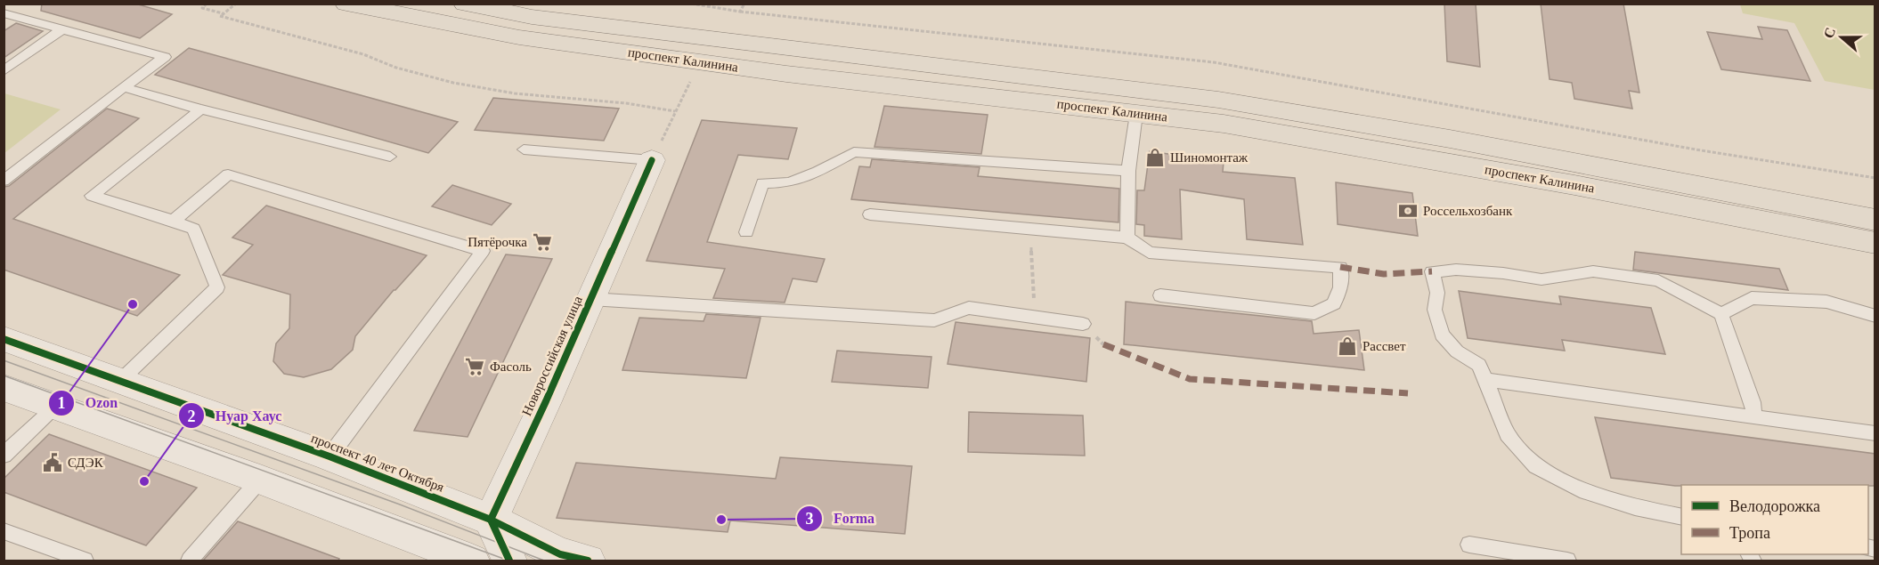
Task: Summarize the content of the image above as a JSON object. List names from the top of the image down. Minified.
{"streets":{"main road":["проспект Калинина"],"street":["Новороссийская улица","проспект 40 лет Октября"]},"crossings":[["Новороссийская улица","проспект 40 лет Октября"]],"places":{"shop":["Шиномонтаж","Рассвет"],"bank":["Россельхозбанк"],"supermarket":["Пятёрочка","Фасоль"],"other":["Ozon","Нуар Хаус","Forma"],"public building":["СДЭК"]},"legend":["Велодорожка","Тропа"],"north":"left"}
